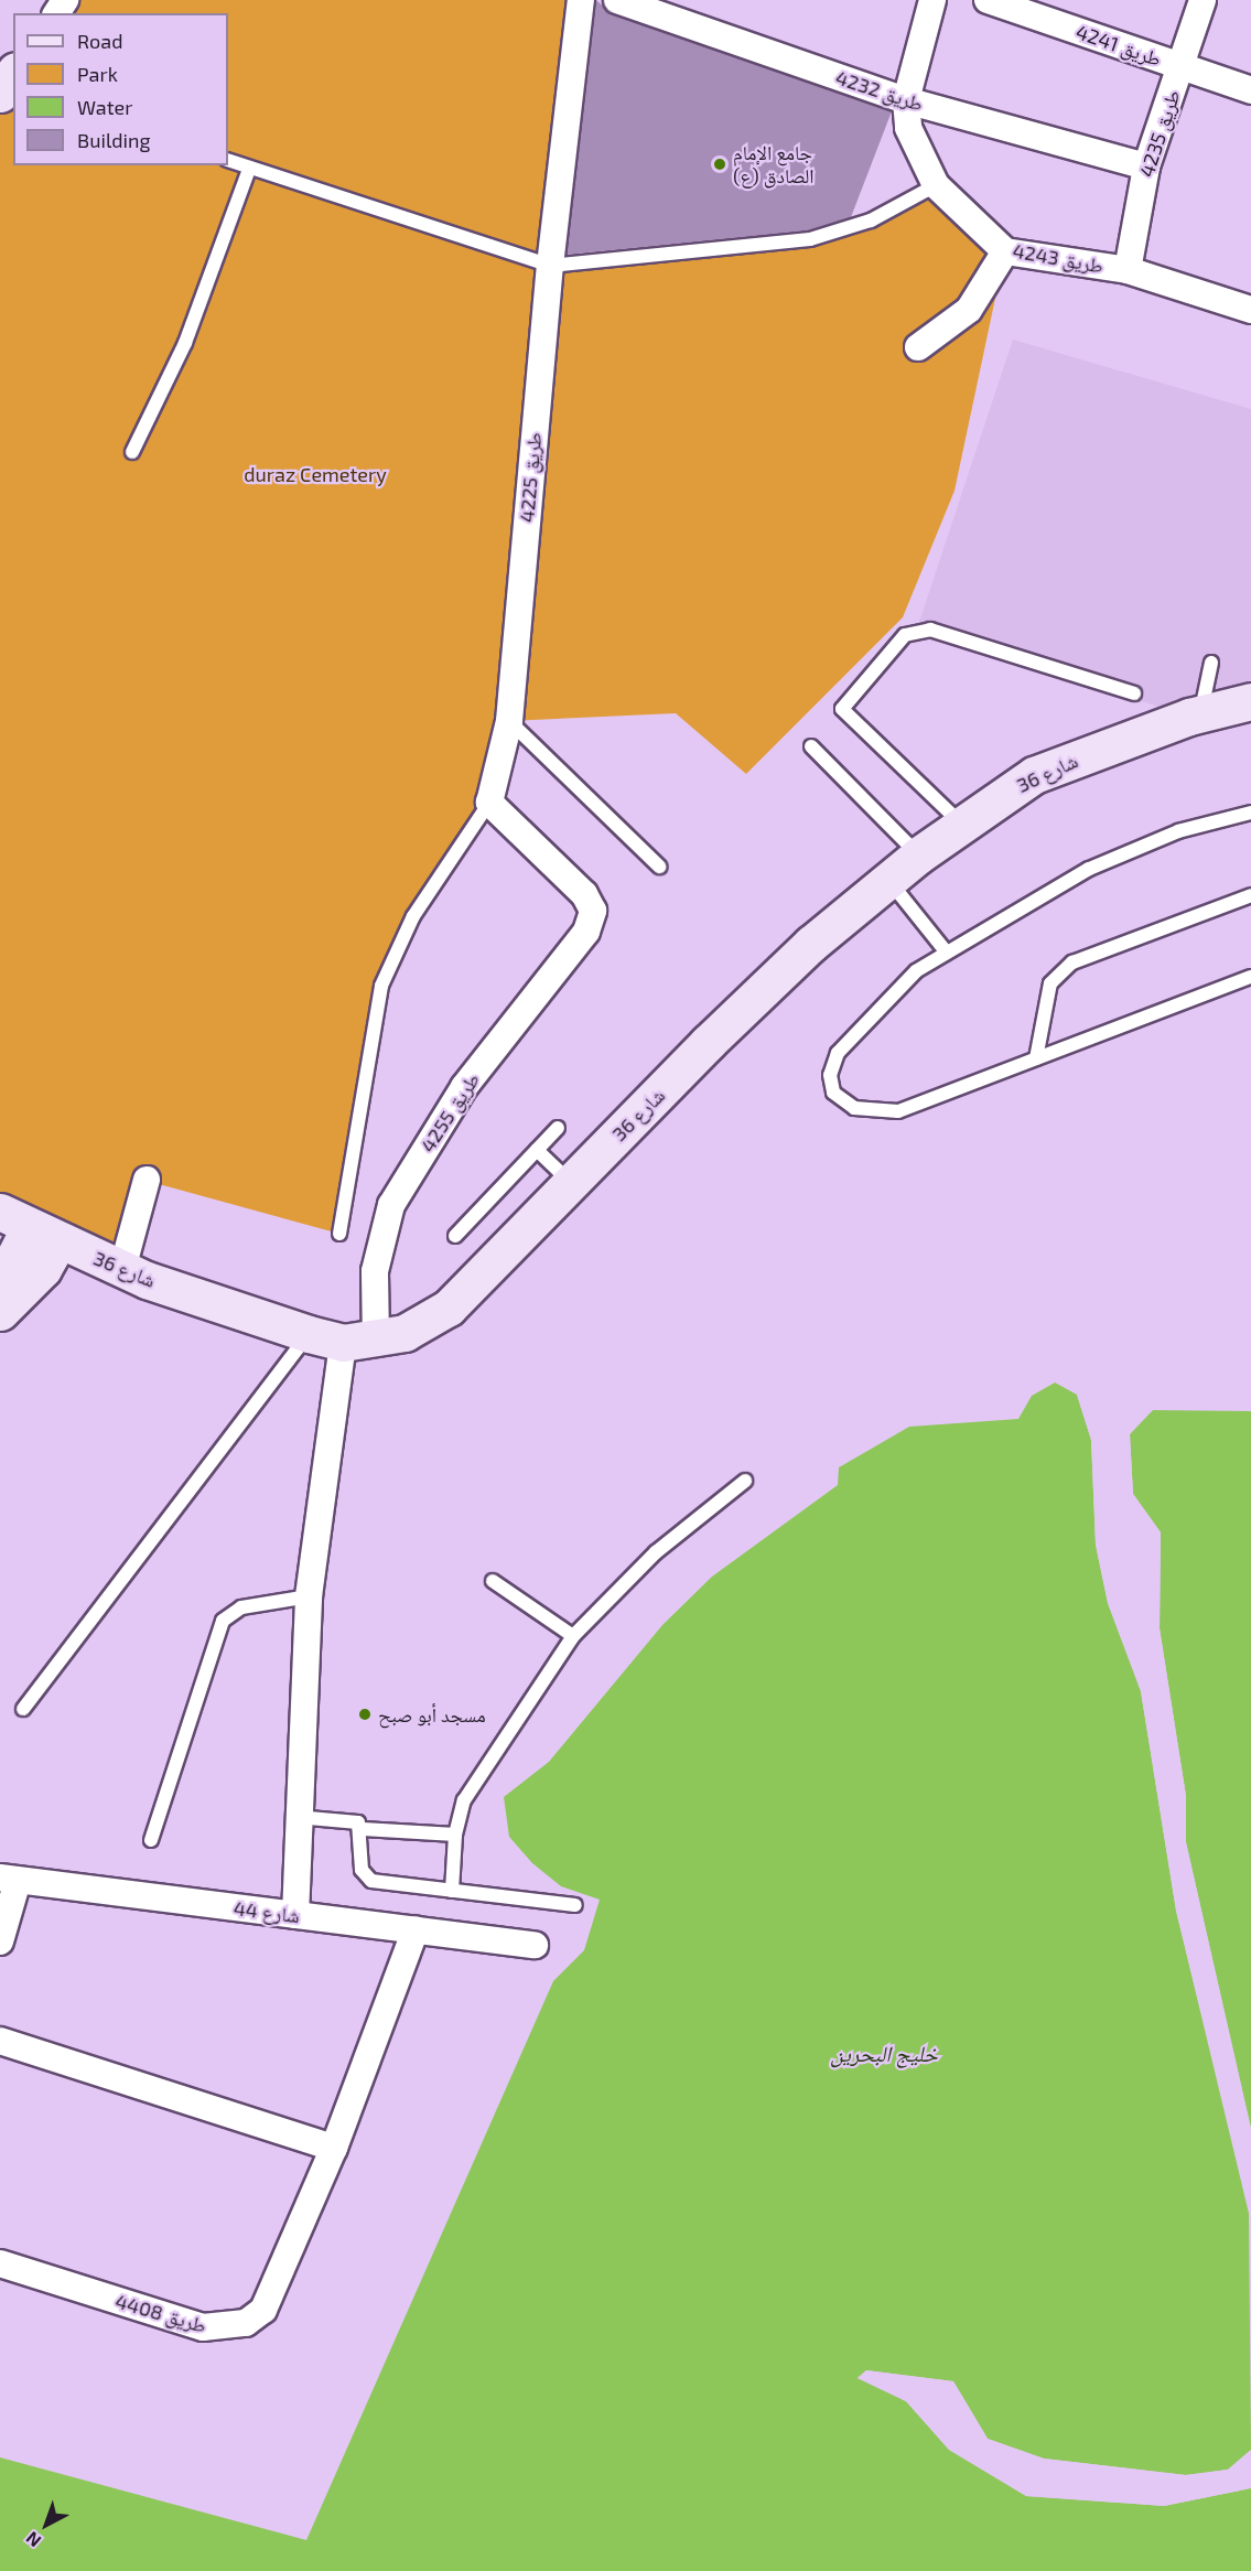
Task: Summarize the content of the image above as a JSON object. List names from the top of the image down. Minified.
{"streets":{"street":["طريق 4241","طريق 4232","طريق 4235","طريق 4243","طريق 4225","شارع 36","طريق 4255","شارع 44","طريق 4408"]},"crossings":[["طريق 4241","طريق 4235"],["طريق 4232","طريق 4235"],["طريق 4232","طريق 4243"],["طريق 4235","طريق 4243"],["طريق 4225","طريق 4255"],["شارع 36","طريق 4255"],["طريق 4255","شارع 44"],["شارع 44","طريق 4408"]],"water":["خليج البحرين"],"parks":["duraz Cemetery"],"places":["جامع الإمام الصادق (ع)","مسجد أبو صبح"],"legend":["Road","Park","Water","Building"],"north":"bottom left"}
